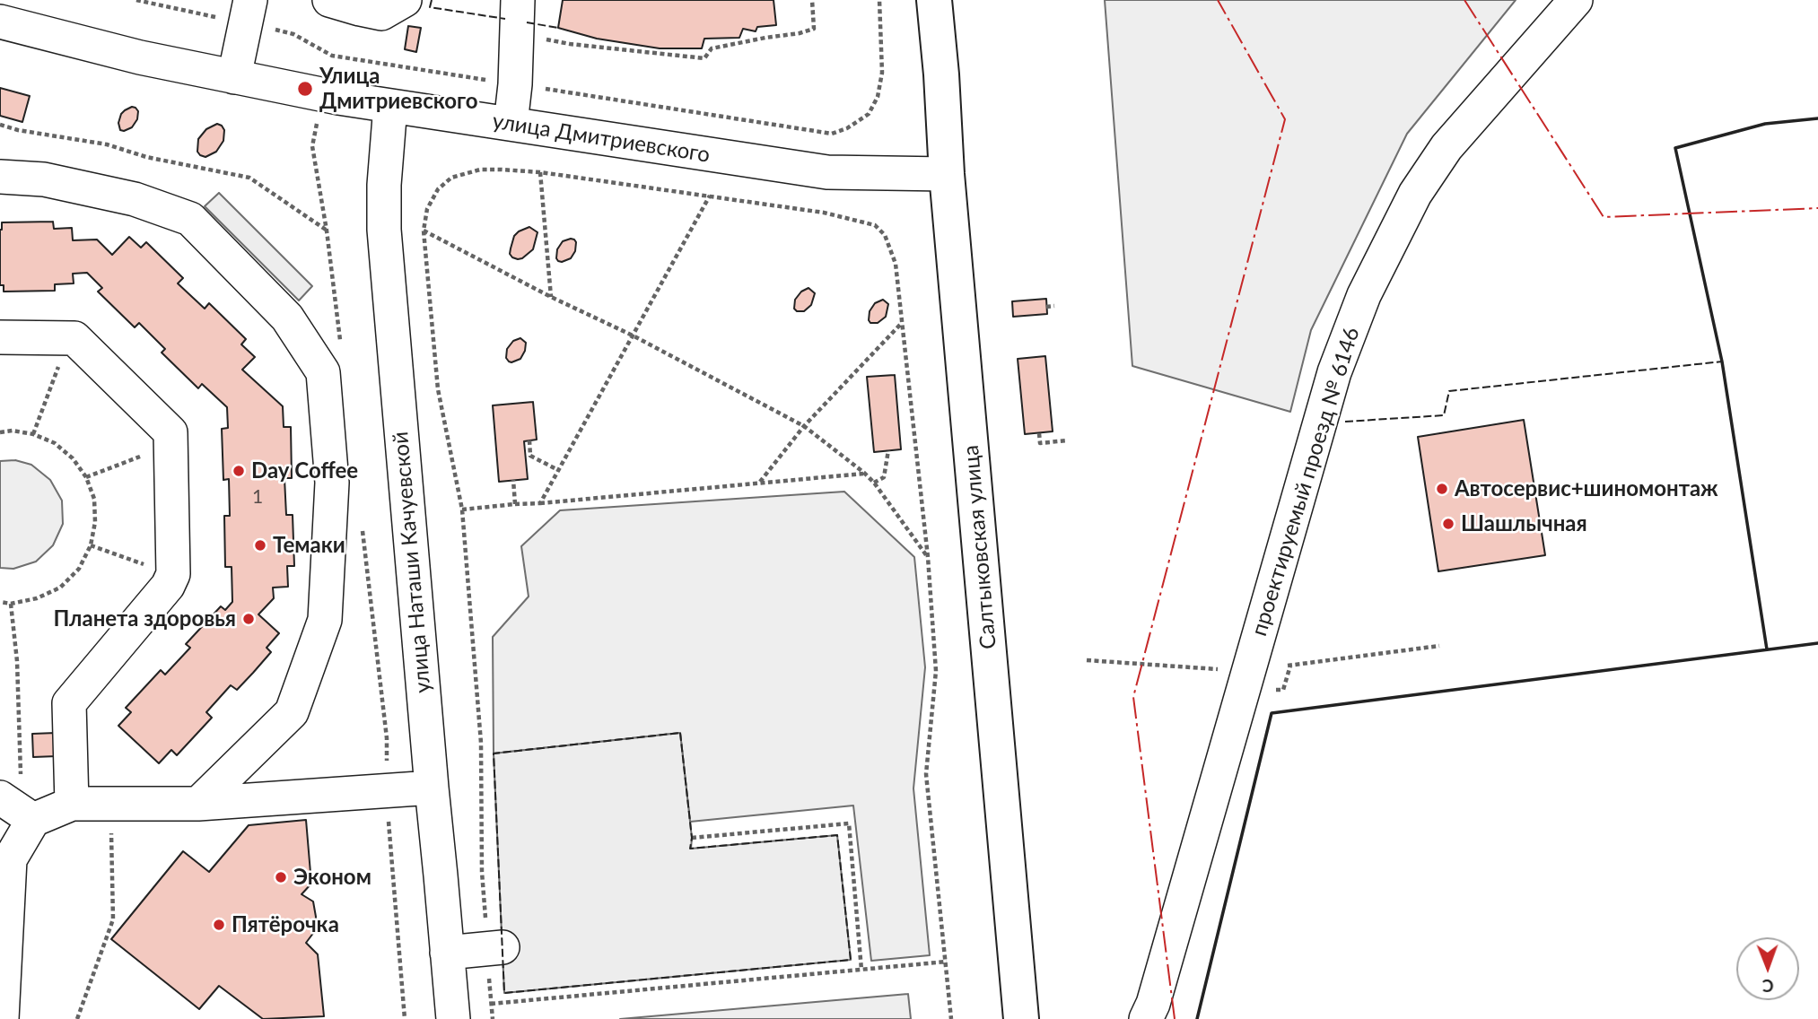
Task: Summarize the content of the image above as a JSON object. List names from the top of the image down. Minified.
{"streets":{"main road":["Салтыковская улица"],"street":["улица Дмитриевского","проектируемый проезд № 6146","улица Наташи Качуевской"]},"crossings":[["улица Дмитриевского","Салтыковская улица"],["улица Дмитриевского","улица Наташи Качуевской"]],"places":["Улица Дмитриевского","Day Coffee","Автосервис+шиномонтаж","Шашлычная","Темаки","Планета здоровья","Эконом","Пятёрочка"],"house_numbers":["1"],"north":"bottom"}
